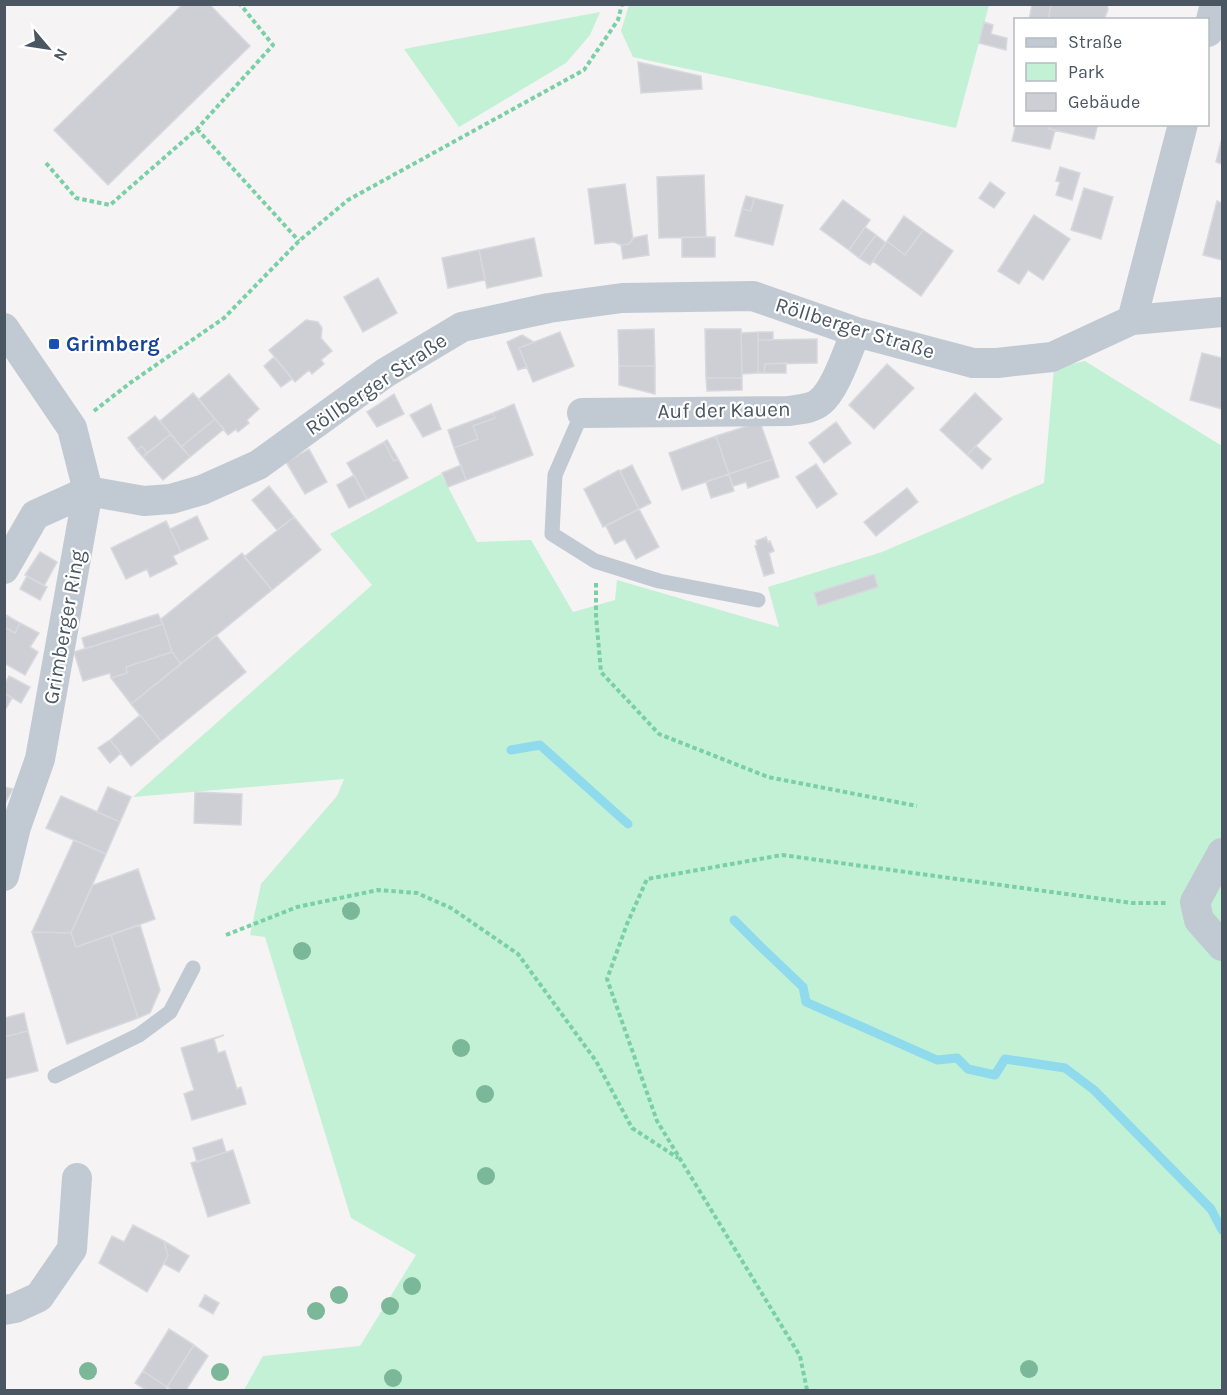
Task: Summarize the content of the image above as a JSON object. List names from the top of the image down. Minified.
{"streets":{"street":["Röllberger Straße","Auf der Kauen","Grimberger Ring"]},"crossings":[["Röllberger Straße","Auf der Kauen"],["Röllberger Straße","Grimberger Ring"]],"places":{"transit":["Grimberg"]},"legend":["Straße","Park","Gebäude"],"north":"bottom right"}
